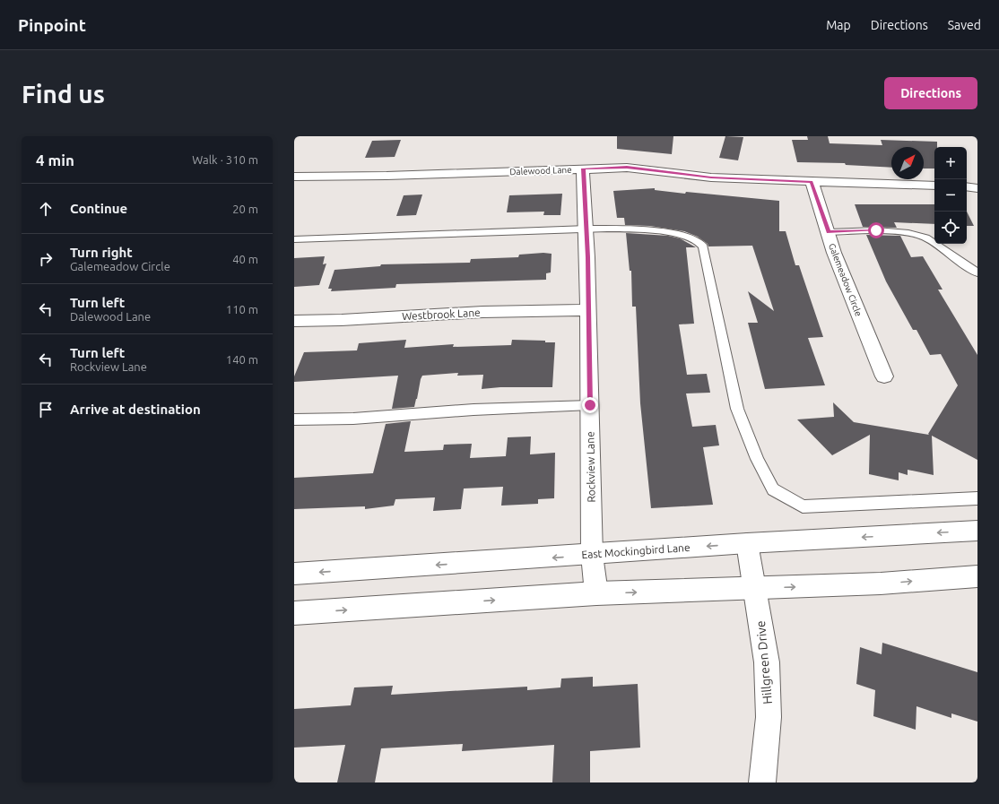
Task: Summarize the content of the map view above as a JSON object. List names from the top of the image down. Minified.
{"streets":{"street":["Dalewood Lane","Galemeadow Circle","Westbrook Lane","Rockview Lane","East Mockingbird Lane","Hillgreen Drive"]},"crossings":[["Dalewood Lane","Galemeadow Circle"],["Dalewood Lane","Rockview Lane"],["Westbrook Lane","Rockview Lane"],["Rockview Lane","East Mockingbird Lane"],["East Mockingbird Lane","Hillgreen Drive"]],"north":"top right","page":{"header":"Pinpoint","nav":["Map","Directions","Saved"],"buttons":"Directions","title":"Find us","heading":["4 min","Walk · 310 m"],"map_buttons":["+","−"],"list":[["Continue","20 m"],["Turn right","Galemeadow Circle","40 m"],["Turn left","Dalewood Lane","110 m"],["Turn left","Rockview Lane","140 m"],"Arrive at destination"]}}
